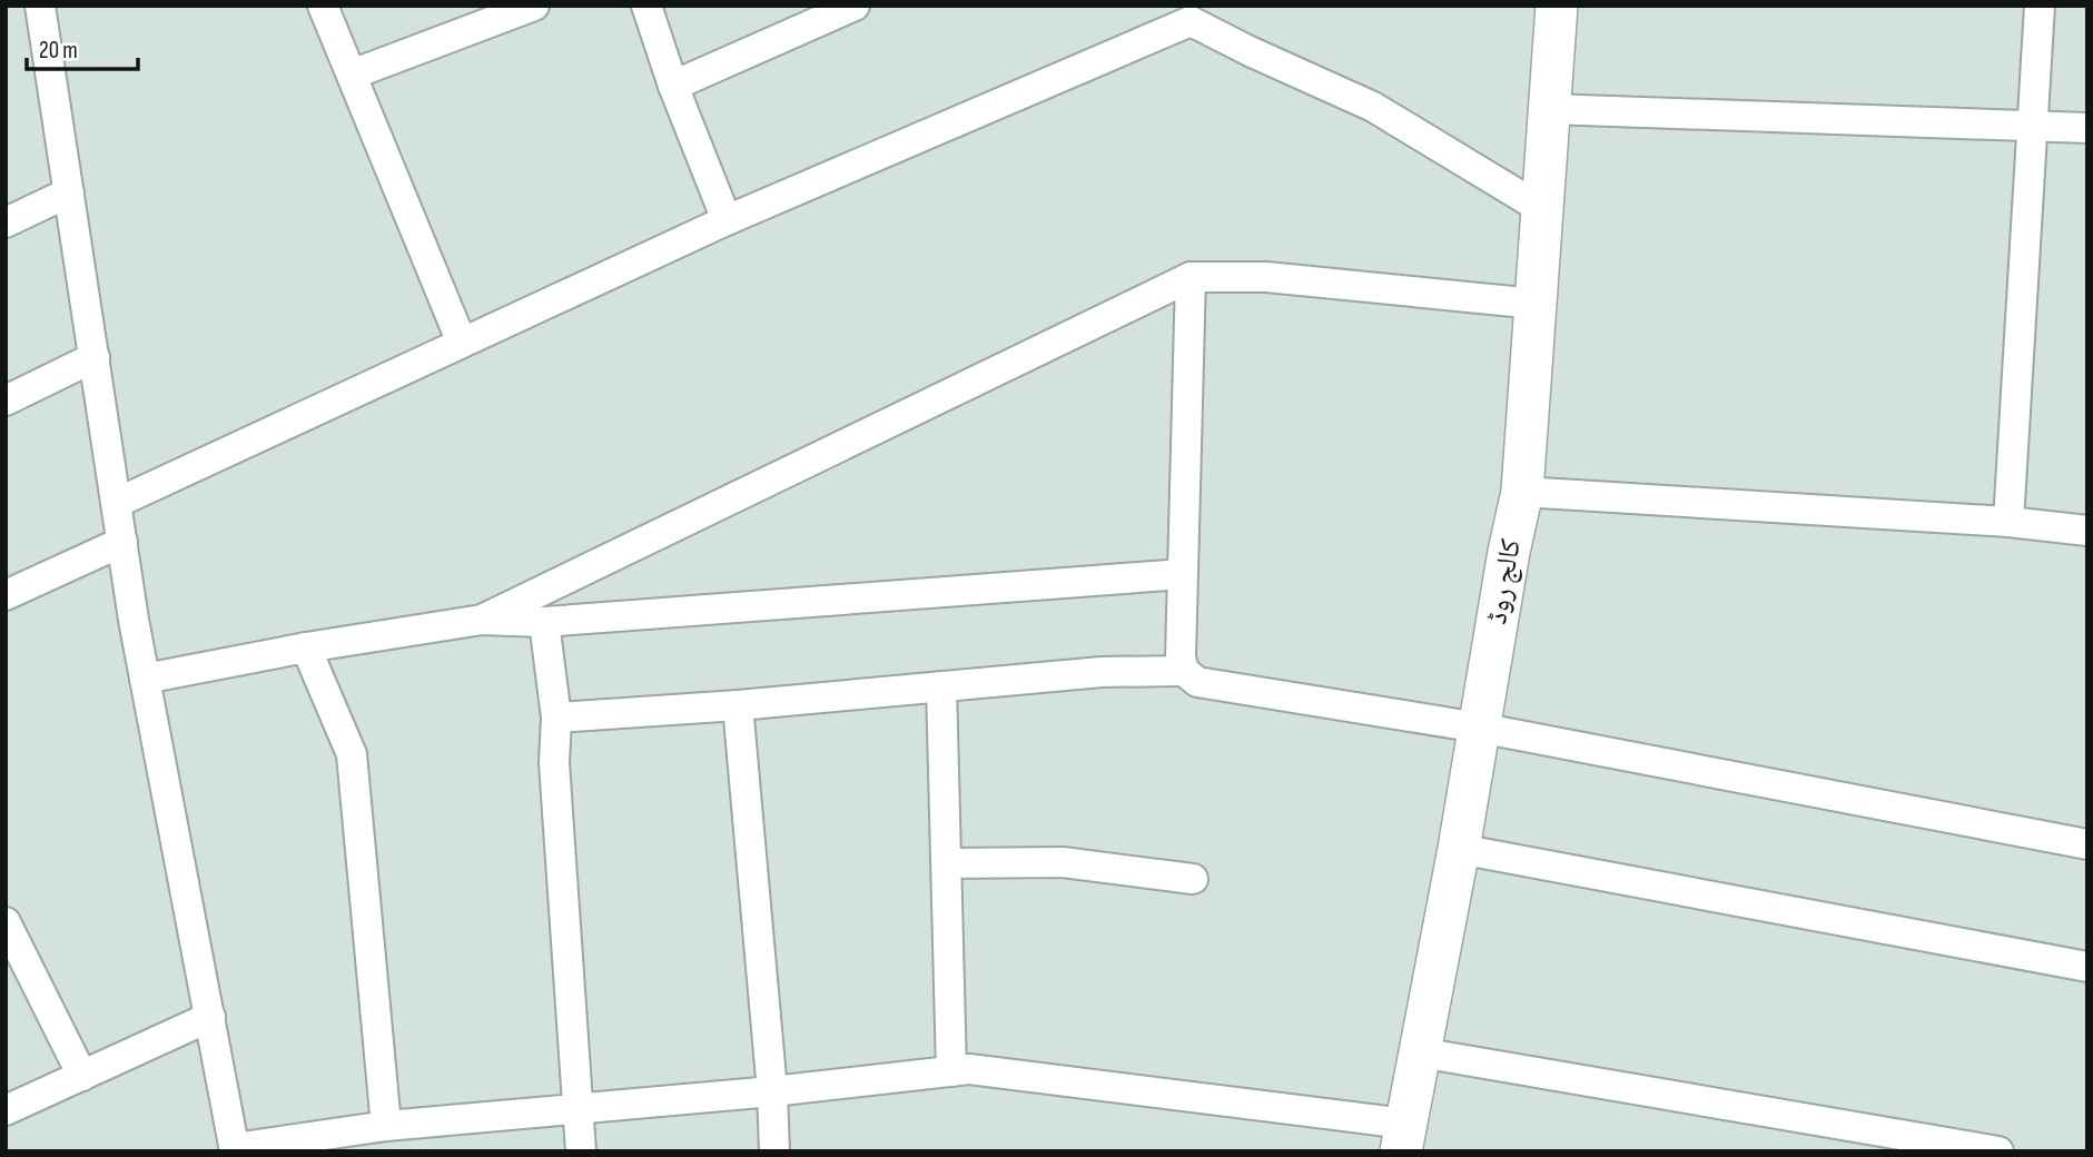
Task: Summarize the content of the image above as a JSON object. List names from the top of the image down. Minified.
{"streets":{"main road":["کالج روڈ"]},"scale_bar":"20 m"}
